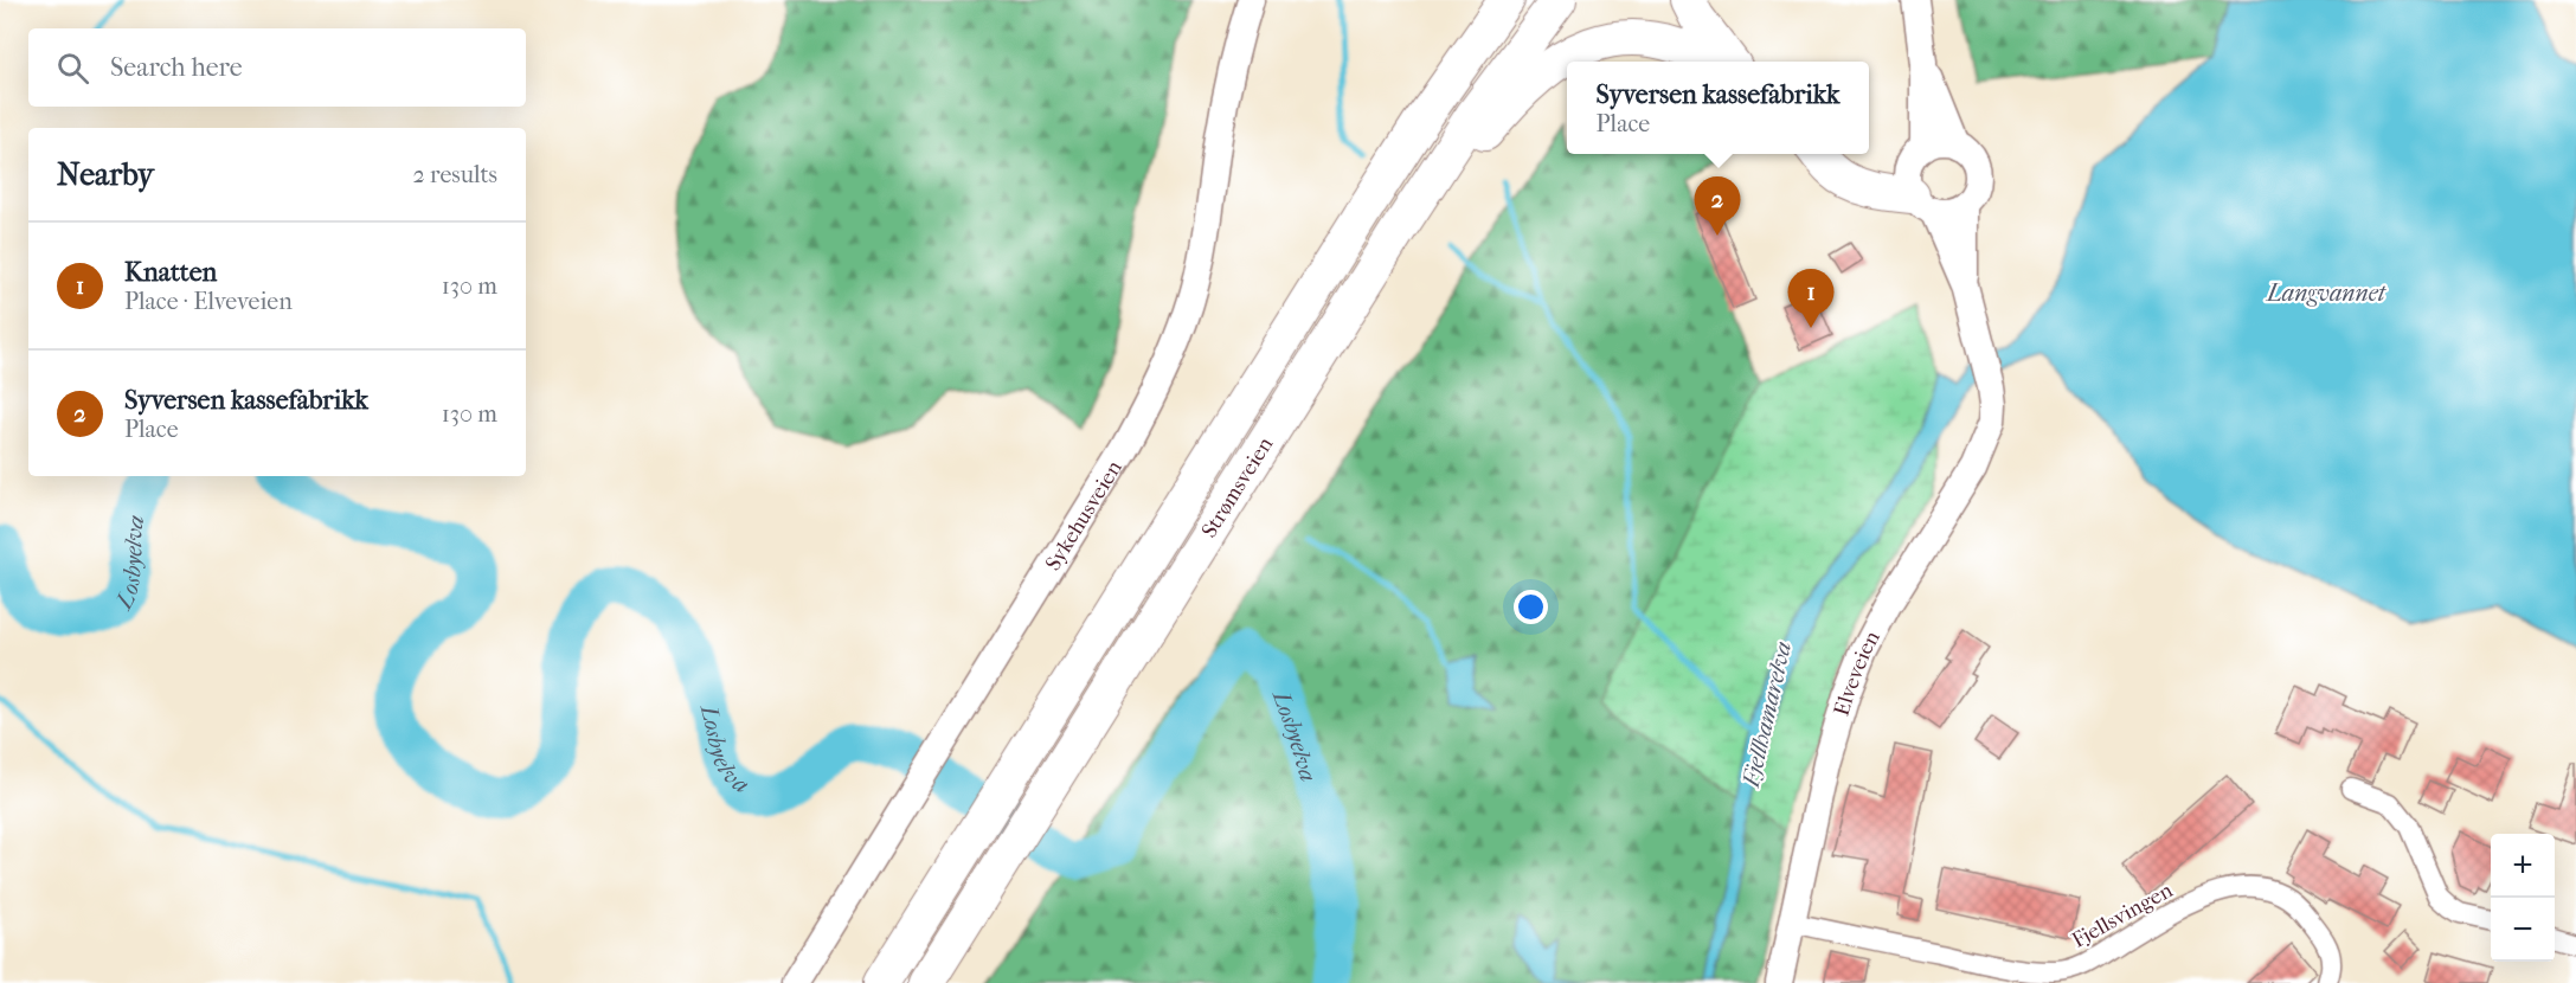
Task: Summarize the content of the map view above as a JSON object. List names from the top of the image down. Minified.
{"streets":{"highway":["Strømsveien"],"main road":["Sykehusveien","Elveveien"],"street":["Fjellsvingen"]},"crossings":[["Elveveien","Fjellsvingen"]],"water":["Langvannet","Losbyelva","Fjellhamarelva"],"page":{"search":"Search here","popup":["Syversen kassefabrikk","Place"],"heading":["Nearby","2 results"],"pins":["2","1"],"list":[{"mark":"1","name":"Knatten","note":"Place · Elveveien","value":"130 m"},{"mark":"2","name":"Syversen kassefabrikk","note":"Place","value":"130 m"}],"map_buttons":["+","−"]}}
